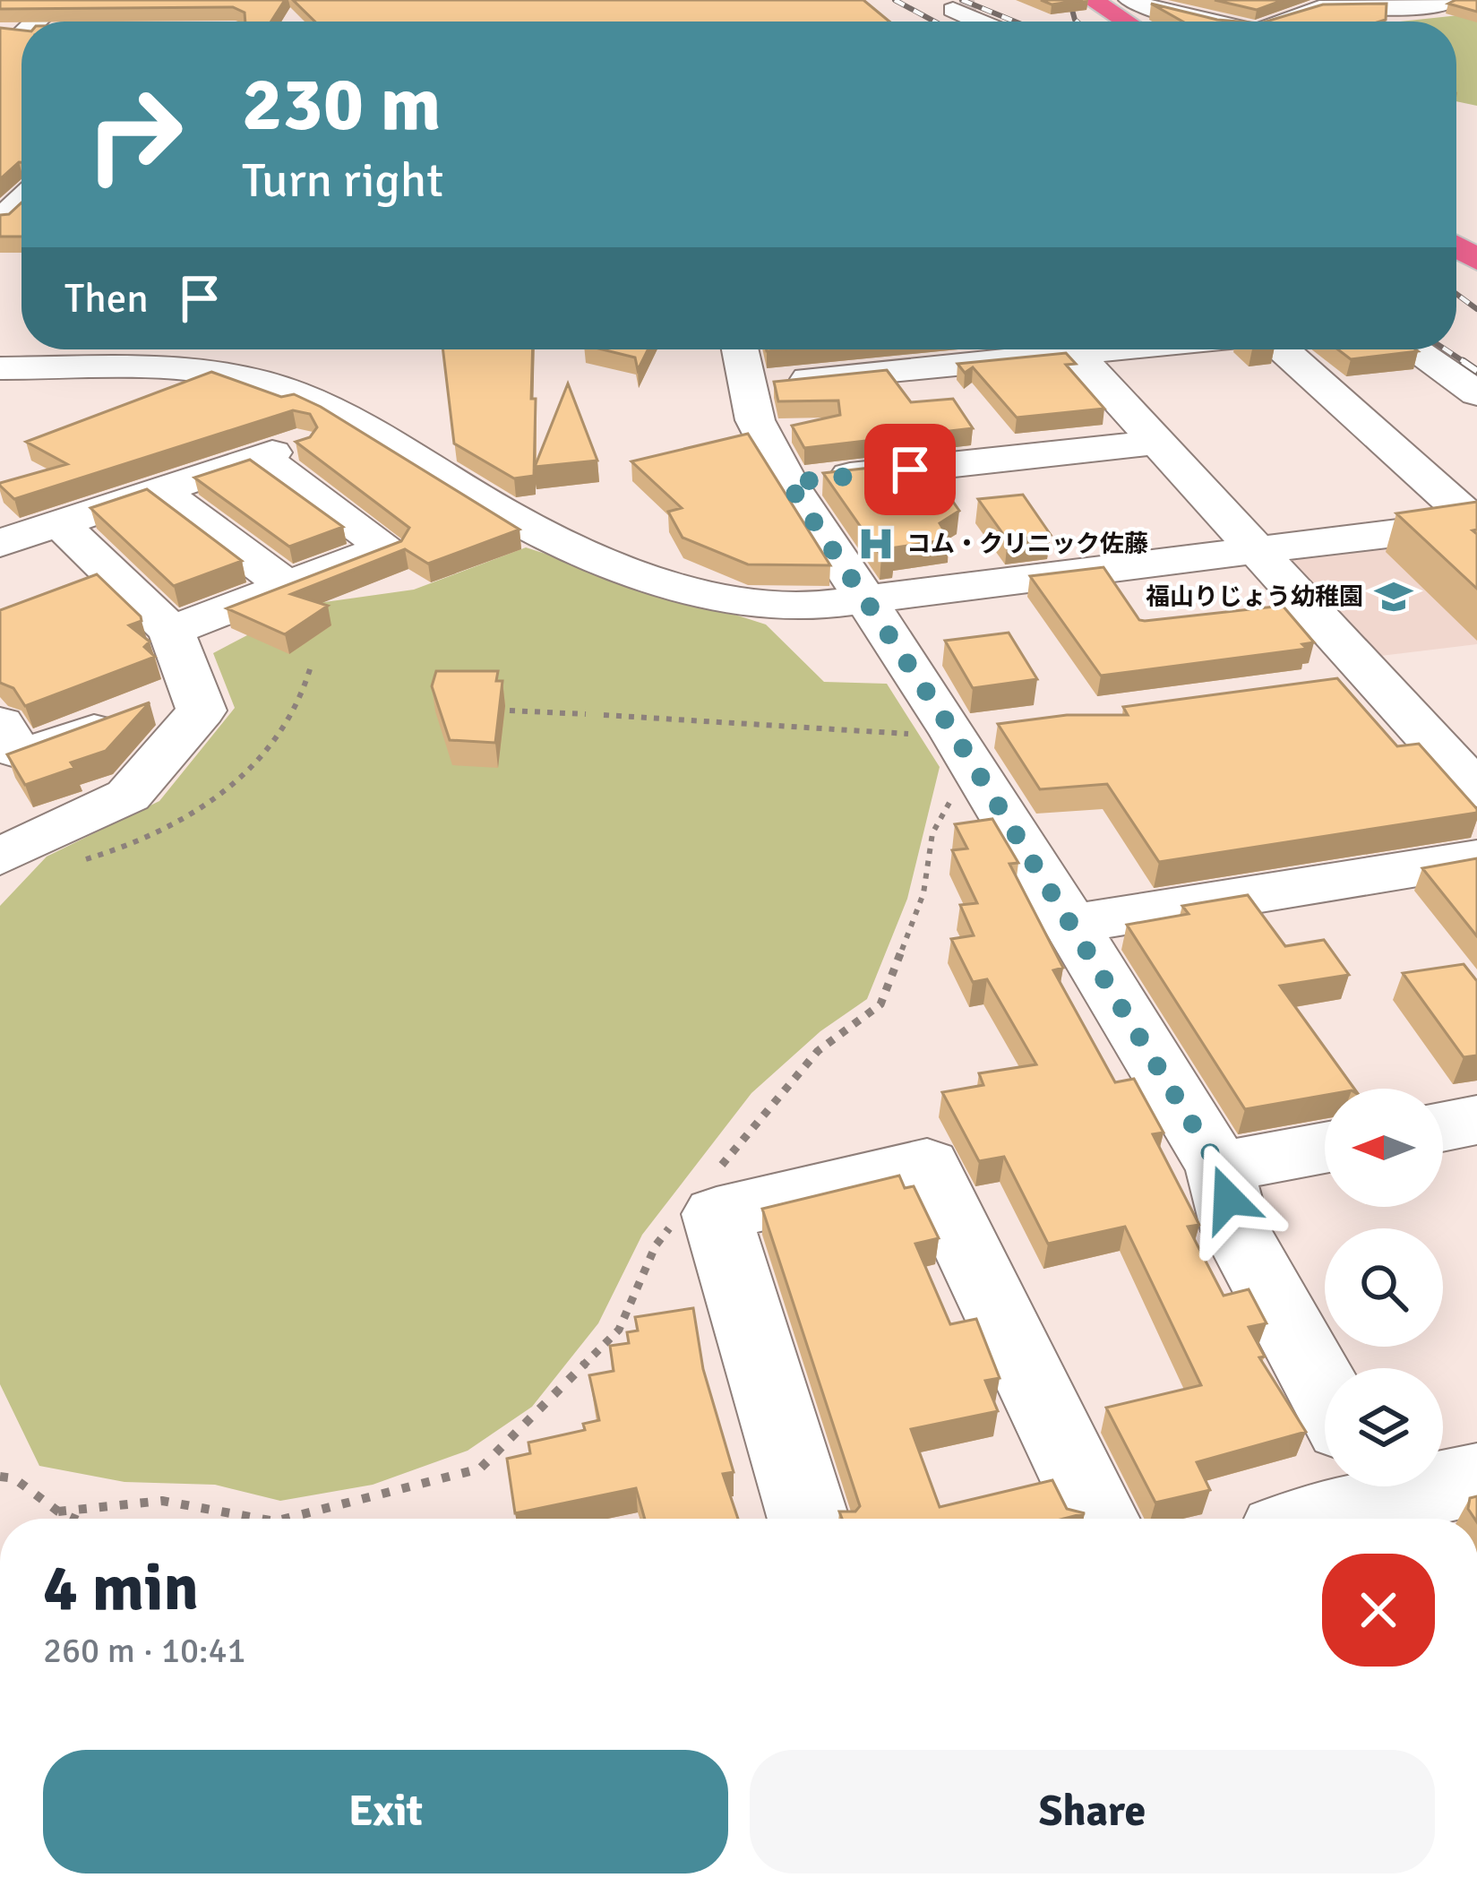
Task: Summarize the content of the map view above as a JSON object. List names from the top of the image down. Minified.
{"places":{"hospital":["コム・クリニック佐藤"],"school or university":["福山りじょう幼稚園"]},"north":"left","page":{"turn":["230 m","Turn right"],"then":"Then","heading":["4 min","260 m · 10:41"],"buttons":["Exit","Share"]}}
